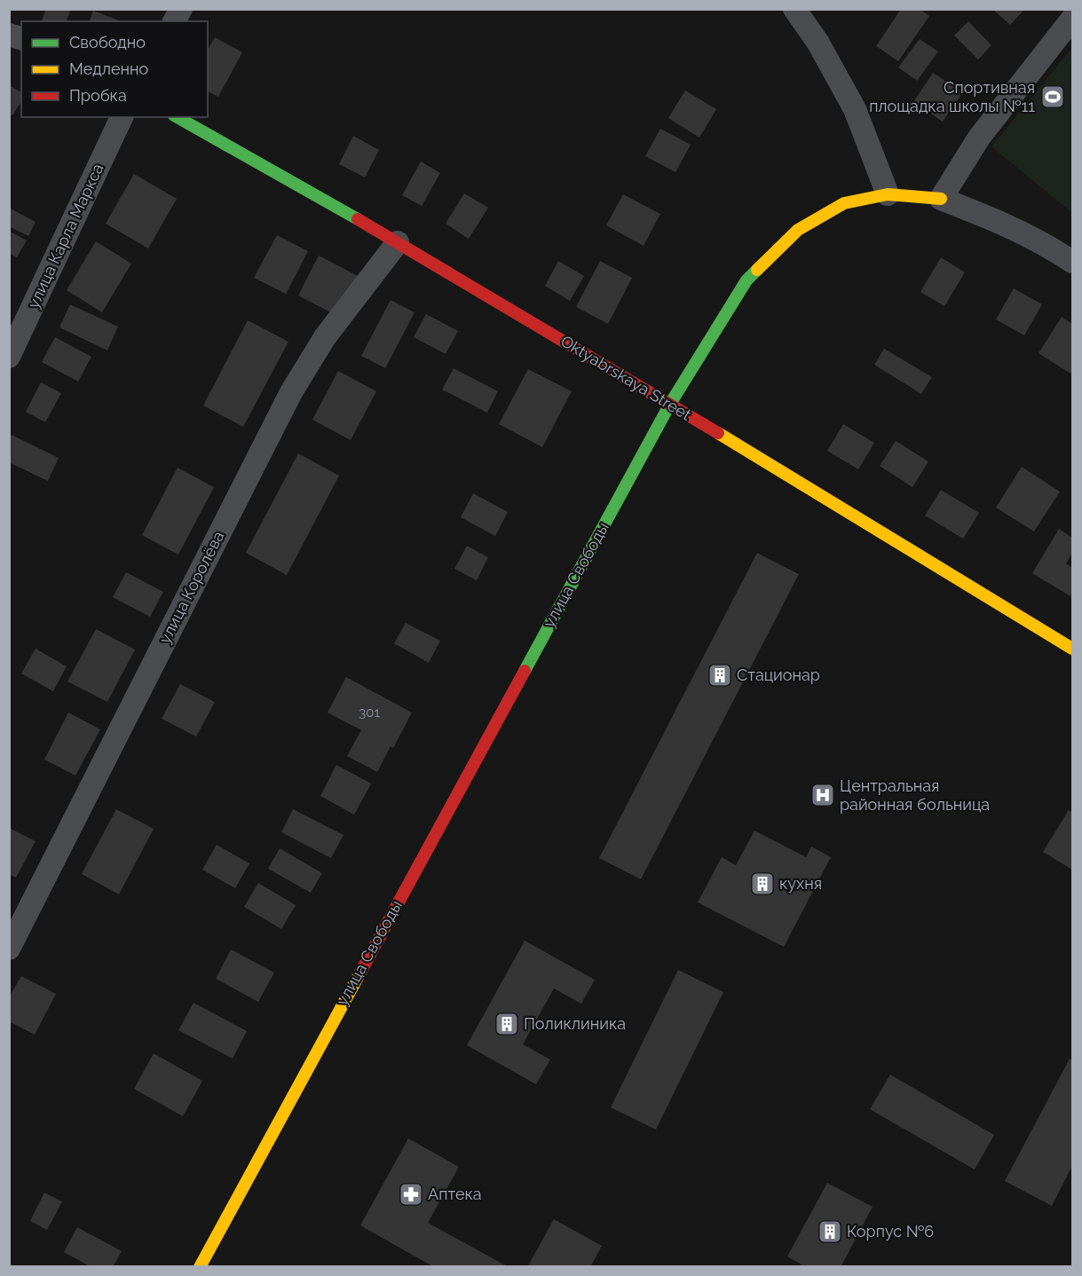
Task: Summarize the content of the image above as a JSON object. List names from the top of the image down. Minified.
{"streets":{"street":["улица Карла Маркса","Oktyabrskaya Street","улица Свободы","улица Королёва"]},"crossings":[["Oktyabrskaya Street","улица Свободы"],["Oktyabrskaya Street","улица Королёва"]],"places":{"sports":["Спортивная площадка школы №11"],"building":["Стационар","кухня","Поликлиника","Корпус №6"],"hospital":["Центральная районная больница"],"pharmacy":["Аптека"]},"house_numbers":["301"],"legend":["Свободно","Медленно","Пробка"]}
